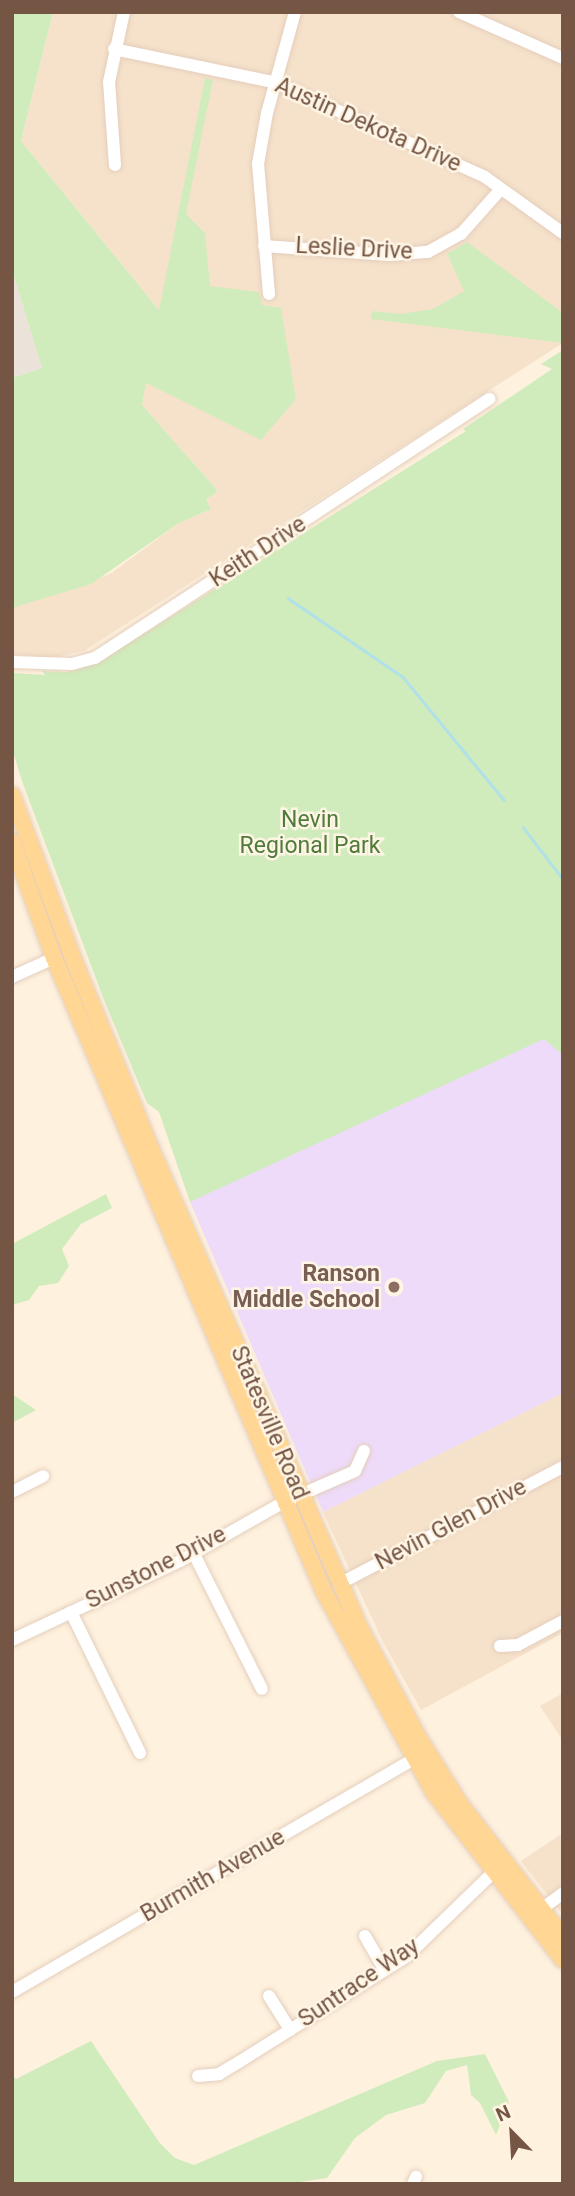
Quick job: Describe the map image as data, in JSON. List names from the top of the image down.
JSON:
{
  "streets": {
    "main road": ["Statesville Road"],
    "street": [
      "Austin Dekota Drive",
      "Leslie Drive",
      "Keith Drive",
      "Nevin Glen Drive",
      "Sunstone Drive",
      "Burmith Avenue",
      "Suntrace Way"
    ]
  },
  "crossings": [
    ["Austin Dekota Drive", "Leslie Drive"],
    ["Statesville Road", "Nevin Glen Drive"],
    ["Statesville Road", "Sunstone Drive"],
    ["Statesville Road", "Burmith Avenue"],
    ["Statesville Road", "Suntrace Way"]
  ],
  "parks": ["Nevin Regional Park"],
  "places": ["Ranson Middle School"],
  "north": "top left"
}
